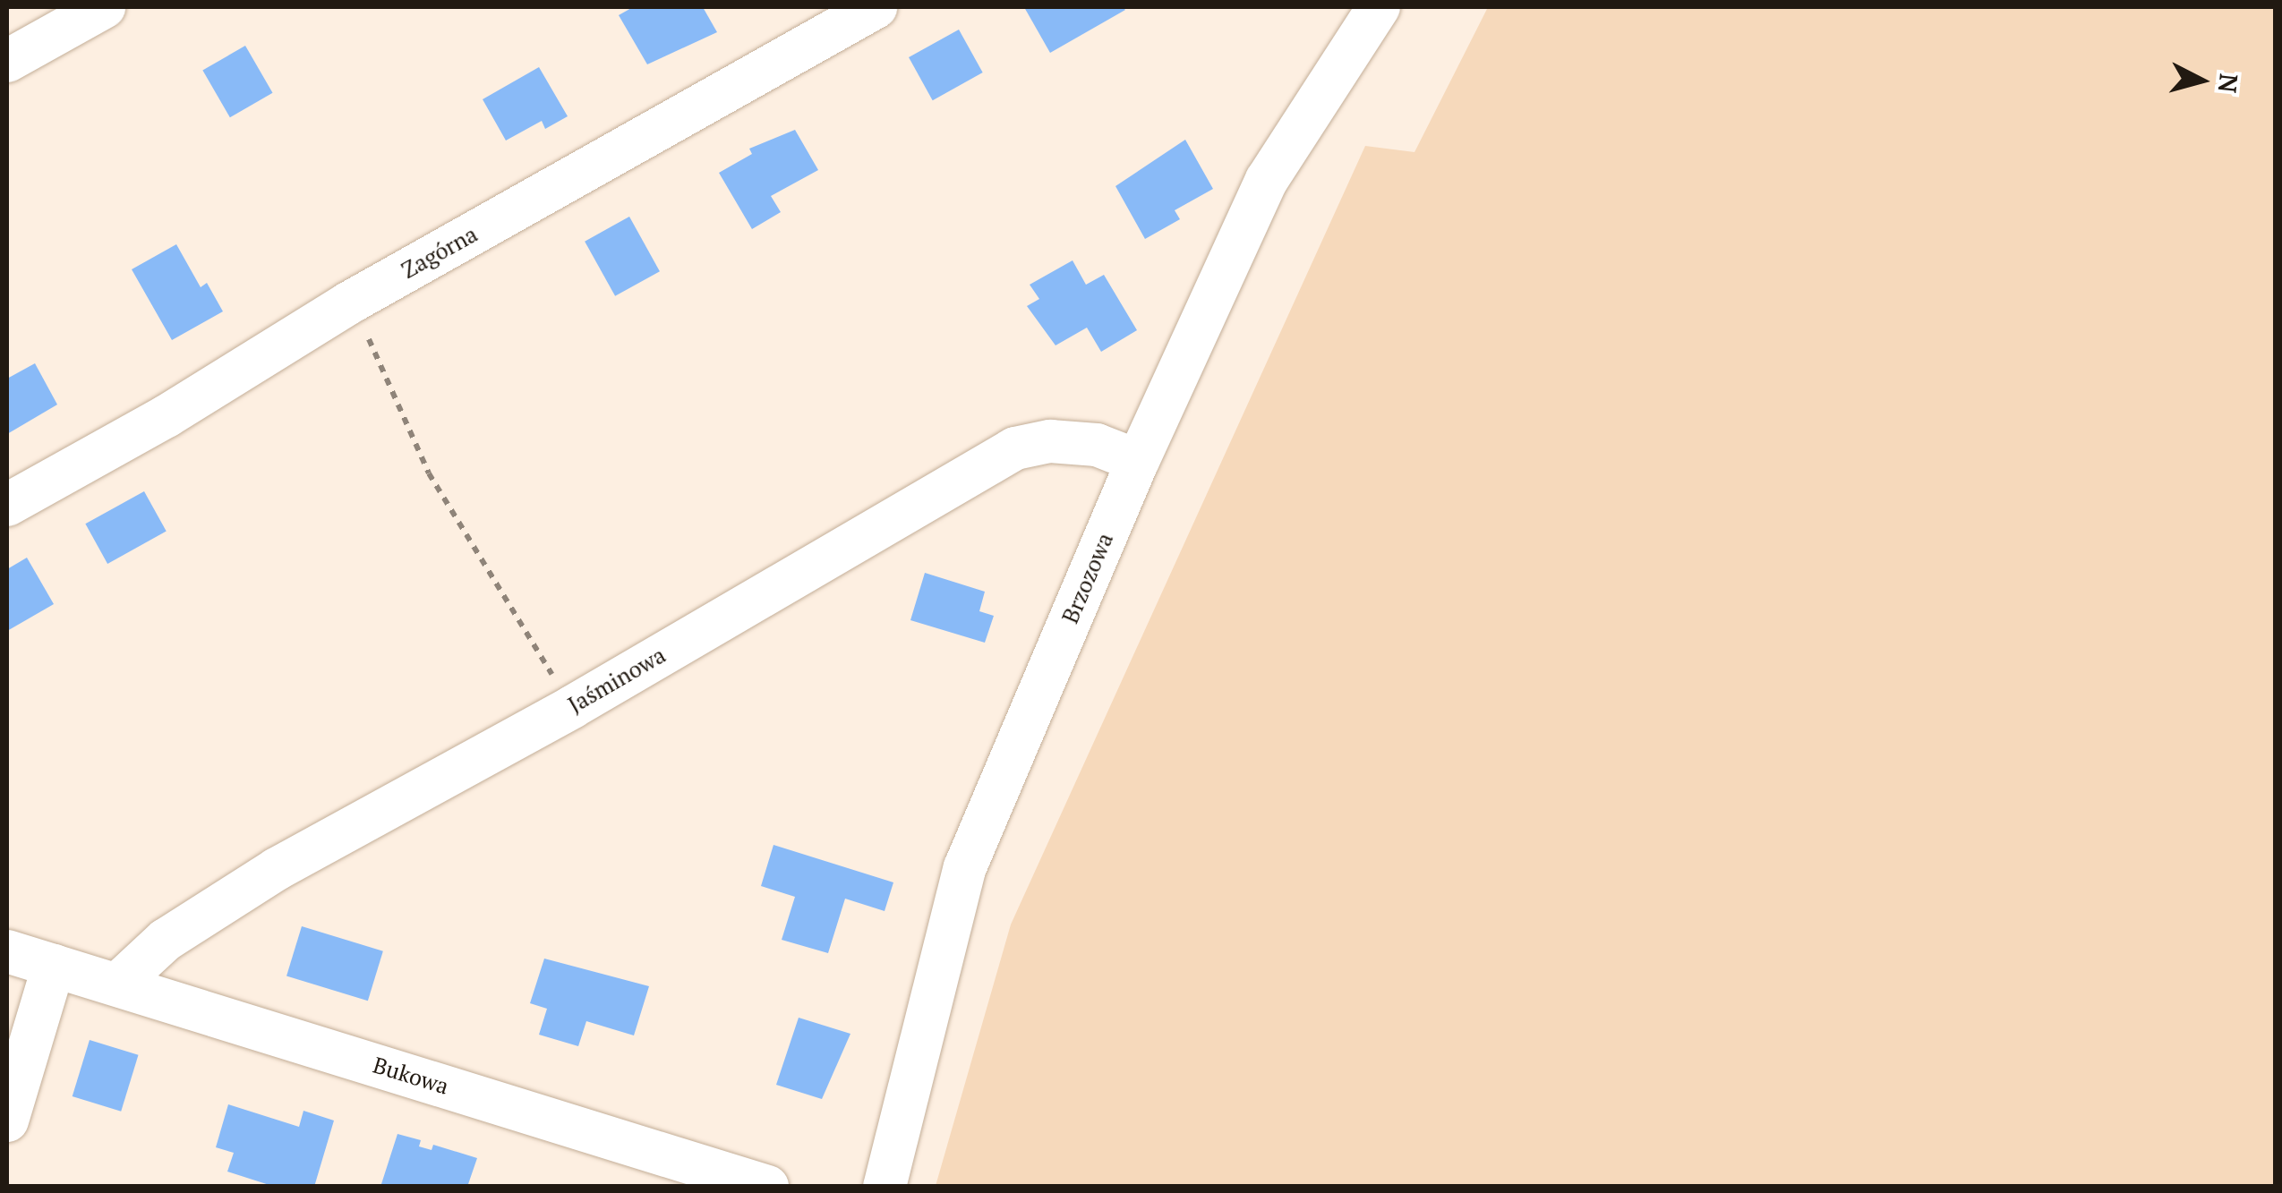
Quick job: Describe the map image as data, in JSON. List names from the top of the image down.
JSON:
{
  "streets": {
    "street": [
      "Zagórna",
      "Brzozowa",
      "Jaśminowa",
      "Bukowa"
    ]
  },
  "crossings": [
    ["Brzozowa", "Jaśminowa"],
    ["Jaśminowa", "Bukowa"]
  ],
  "north": "right"
}
